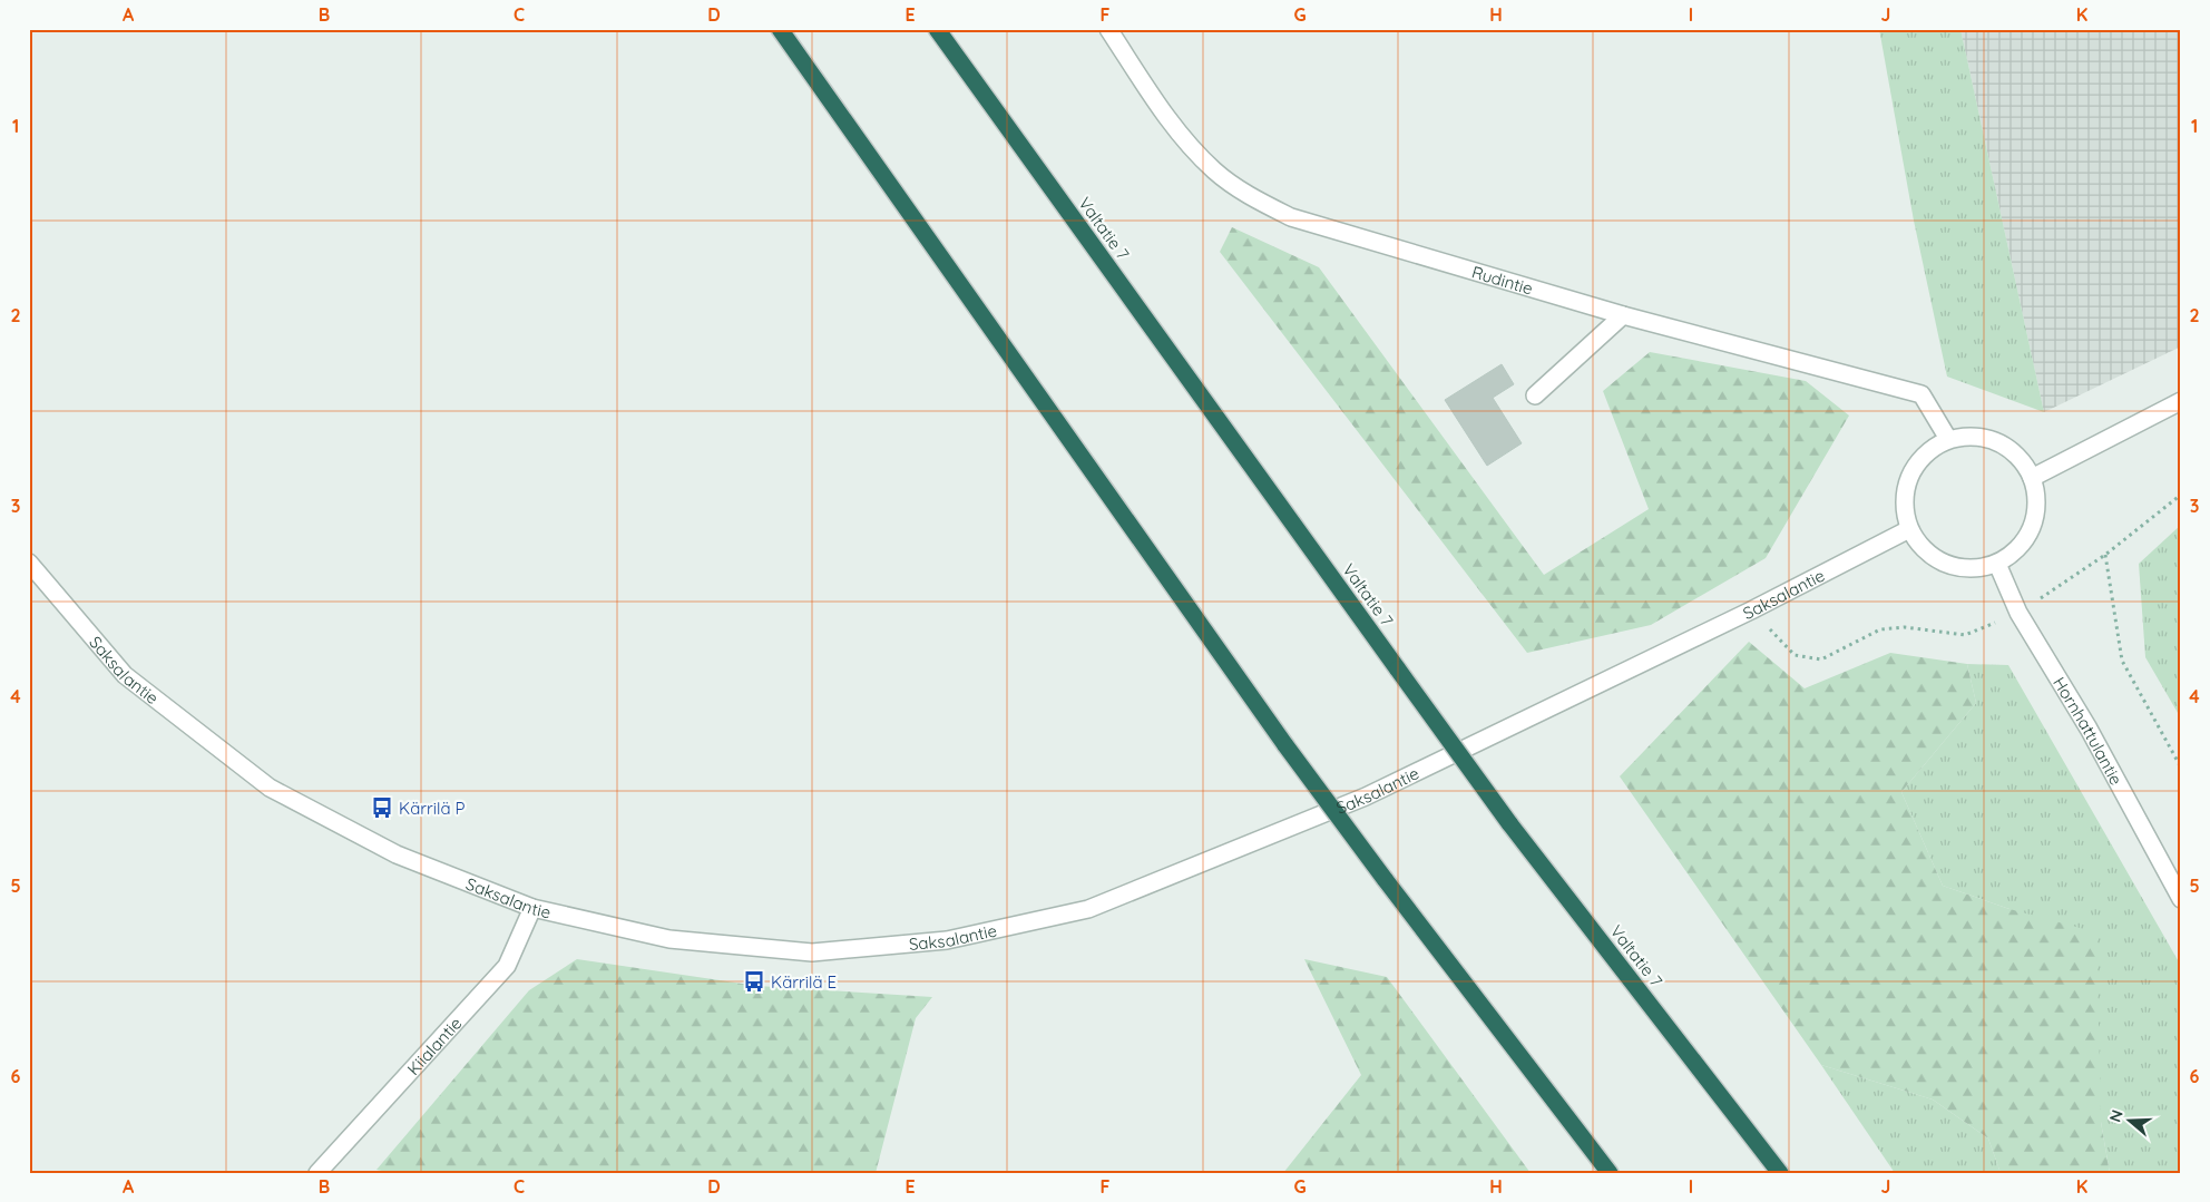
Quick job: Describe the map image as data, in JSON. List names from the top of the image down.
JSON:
{
  "streets": {
    "highway": ["Valtatie 7"],
    "street": [
      "Rudintie",
      "Saksalantie",
      "Hornhattulantie",
      "Kiialantie"
    ]
  },
  "crossings": [
    ["Rudintie", "Saksalantie"],
    ["Rudintie", "Hornhattulantie"],
    ["Saksalantie", "Hornhattulantie"],
    ["Saksalantie", "Kiialantie"]
  ],
  "places": {
    "bus stop": ["Kärrilä P", "Kärrilä E"]
  },
  "north": "left",
  "grid": {
    "columns": [
      "A",
      "B",
      "C",
      "D",
      "E",
      "F",
      "G",
      "H",
      "I",
      "J",
      "K"
    ],
    "rows": [
      "1",
      "2",
      "3",
      "4",
      "5",
      "6"
    ]
  }
}
